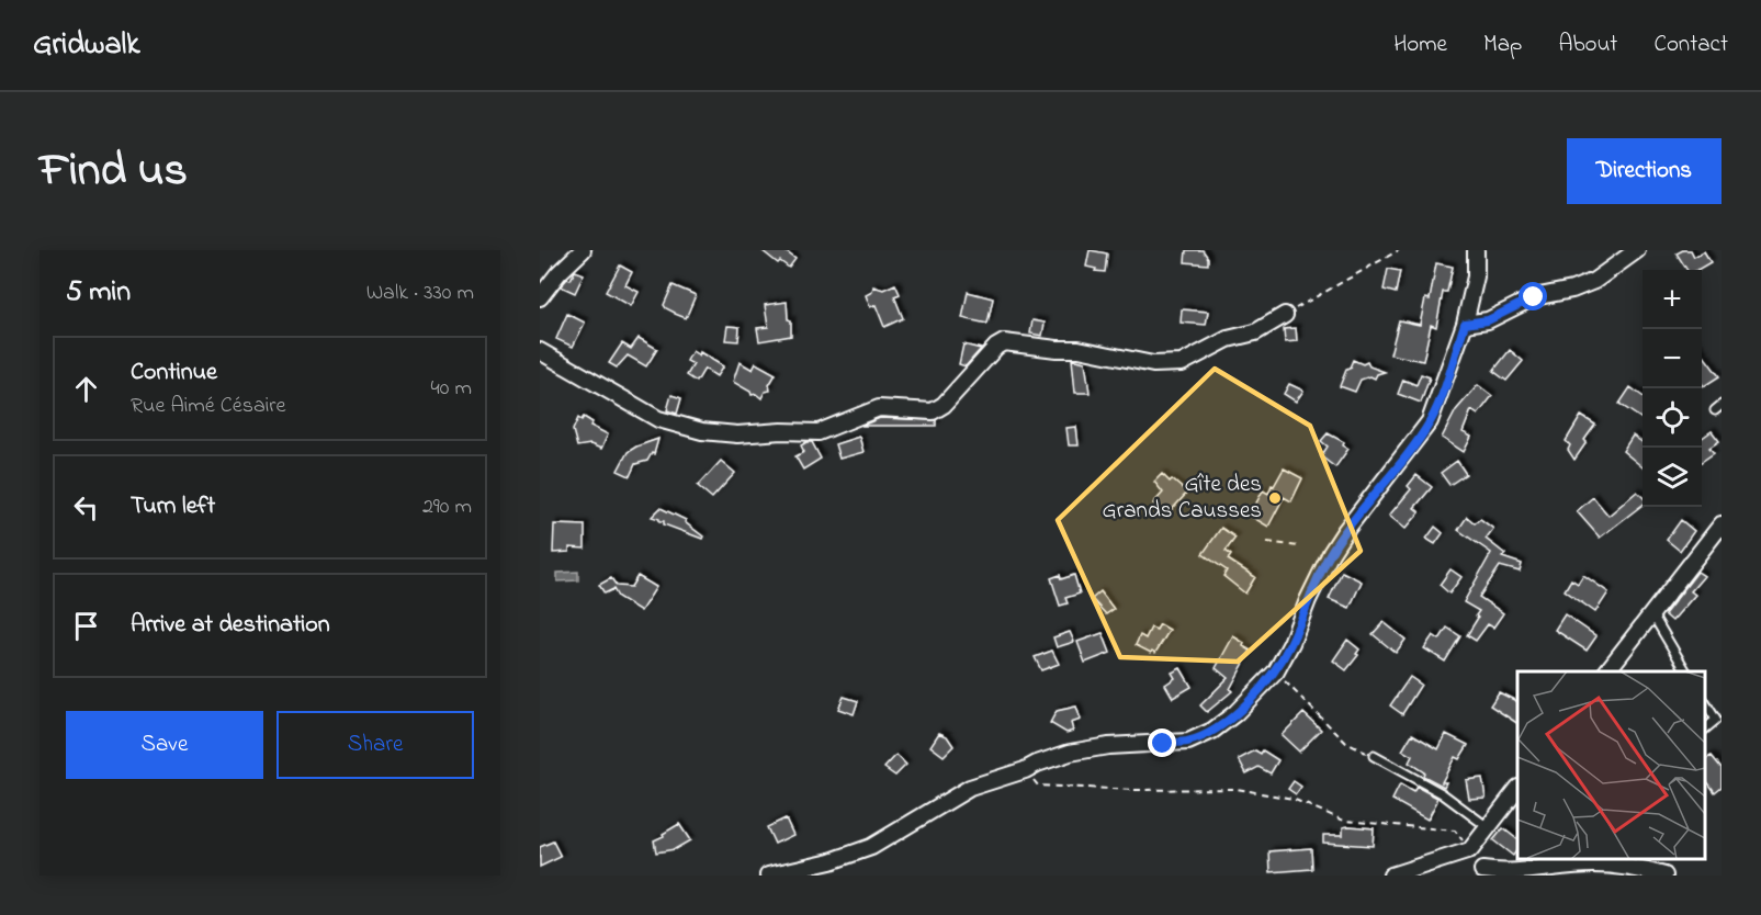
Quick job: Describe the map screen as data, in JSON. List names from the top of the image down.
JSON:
{
  "places": ["Gîte des Grands Causses"],
  "page": {
    "header": "Gridwalk",
    "nav": [
      "Home",
      "Map",
      "About",
      "Contact"
    ],
    "title": "Find us",
    "buttons": [
      "Directions",
      ["Save", "Share"]
    ],
    "heading": ["5 min", "Walk · 330 m"],
    "map_buttons": ["+", "−"],
    "list": [
      ["Continue", "Rue Aimé Césaire", "40 m"],
      ["Turn left", "290 m"],
      "Arrive at destination"
    ]
  }
}
